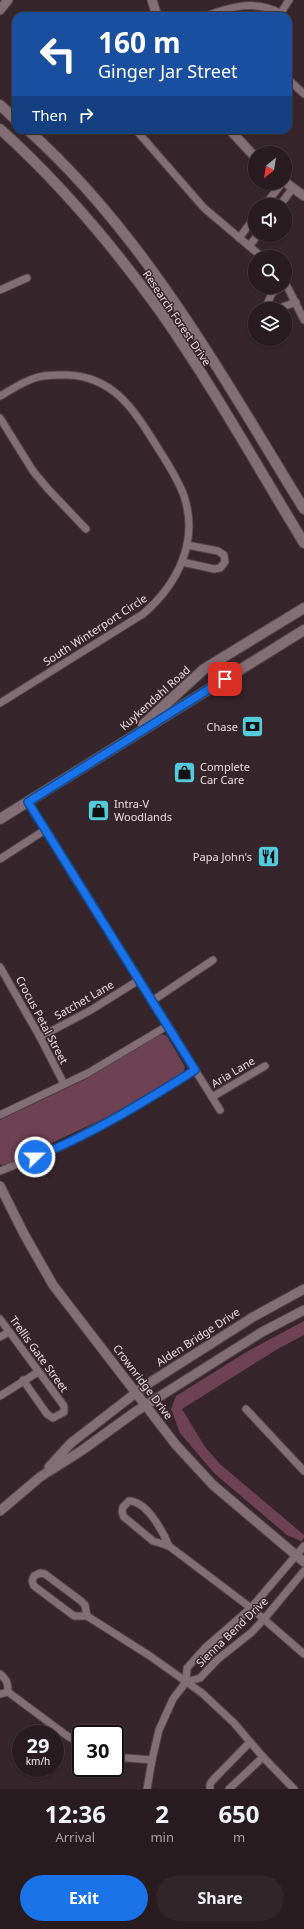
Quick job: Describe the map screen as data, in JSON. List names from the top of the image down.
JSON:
{
  "streets": {
    "main road": ["Research Forest Drive", "Kuykendahl Road"],
    "street": [
      "South Winterport Circle",
      "Satchet Lane",
      "Crocus Petal Street",
      "Aria Lane",
      "Alden Bridge Drive",
      "Trellis Gate Street",
      "Crownridge Drive",
      "Sienna Bend Drive"
    ]
  },
  "crossings": [
    ["Satchet Lane", "Crocus Petal Street"],
    ["Alden Bridge Drive", "Crownridge Drive"],
    ["Crownridge Drive", "Sienna Bend Drive"]
  ],
  "places": {
    "bank": ["Chase"],
    "shop": ["Complete Car Care", "Intra-V Woodlands"],
    "restaurant": ["Papa John's"]
  },
  "north": "bottom left",
  "page": {
    "turn": ["160 m", "Ginger Jar Street"],
    "then": "Then",
    "speed": "29 km/h",
    "limit": "30",
    "eta": [
      "12:36",
      "Arrival",
      "2",
      "min",
      "650",
      "m"
    ],
    "buttons": ["Exit", "Share"]
  }
}
